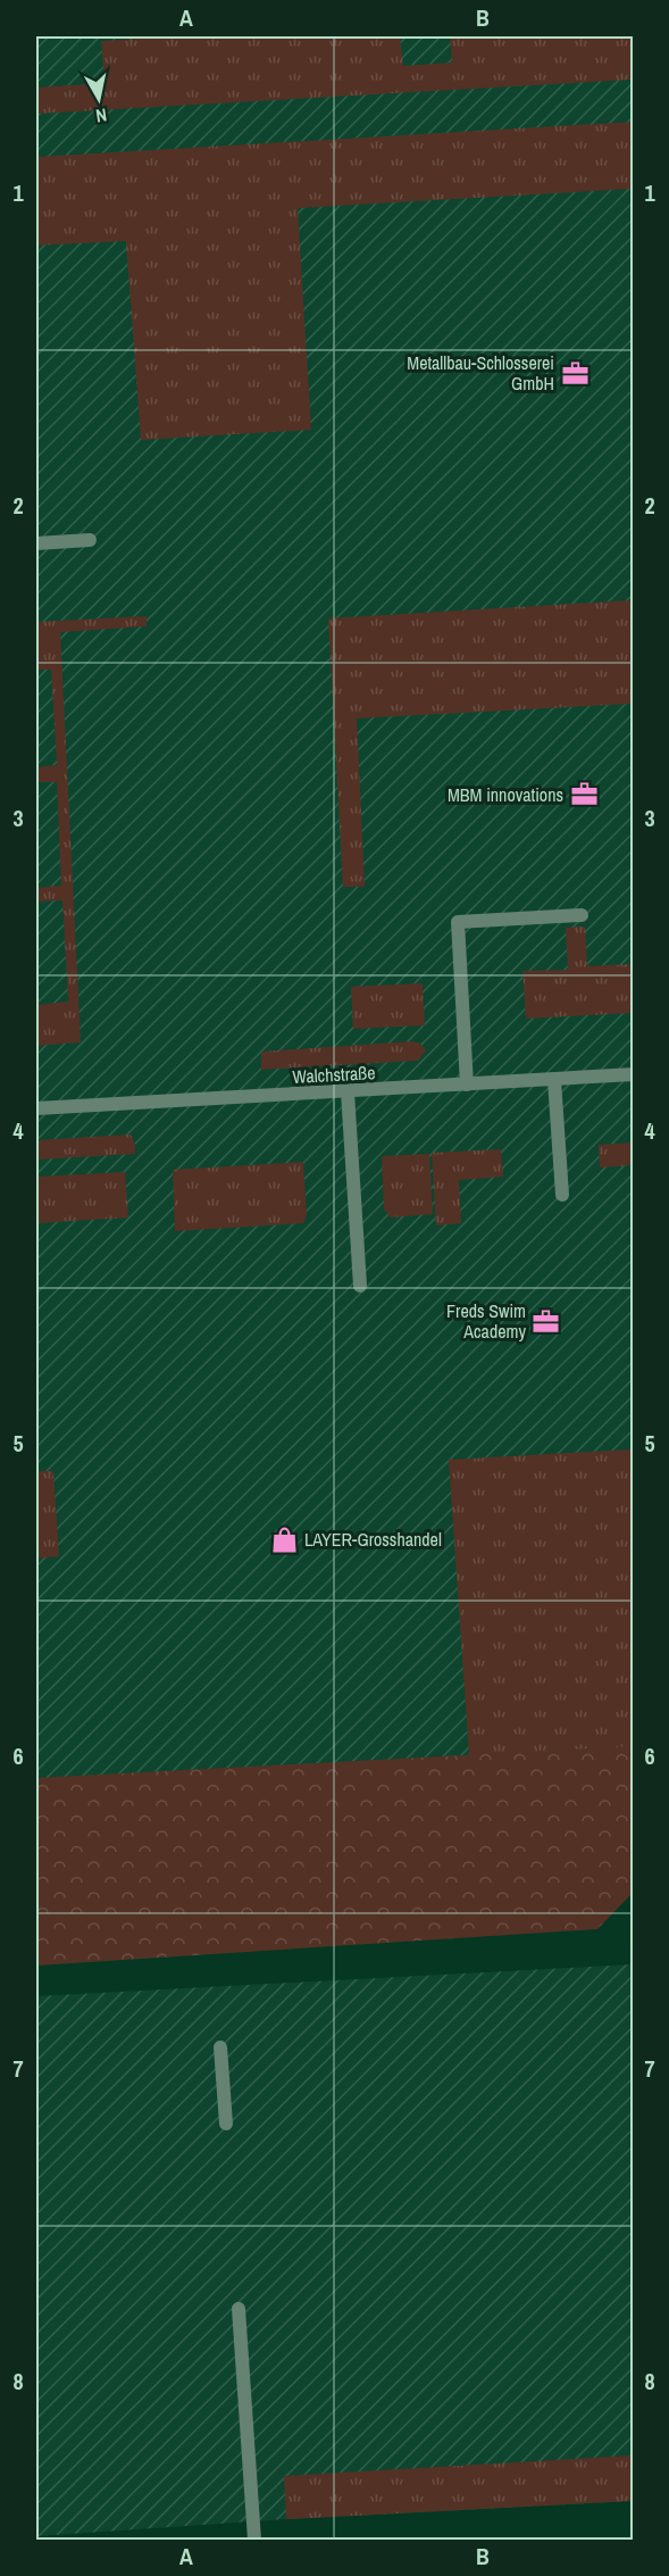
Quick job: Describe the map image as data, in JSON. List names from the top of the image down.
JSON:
{
  "streets": {
    "street": ["Walchstraße"]
  },
  "places": {
    "office": ["Metallbau-Schlosserei GmbH", "MBM innovations", "Freds Swim Academy"],
    "shop": ["LAYER-Grosshandel"]
  },
  "north": "bottom",
  "grid": {
    "columns": ["A", "B"],
    "rows": [
      "1",
      "2",
      "3",
      "4",
      "5",
      "6",
      "7",
      "8"
    ]
  }
}
